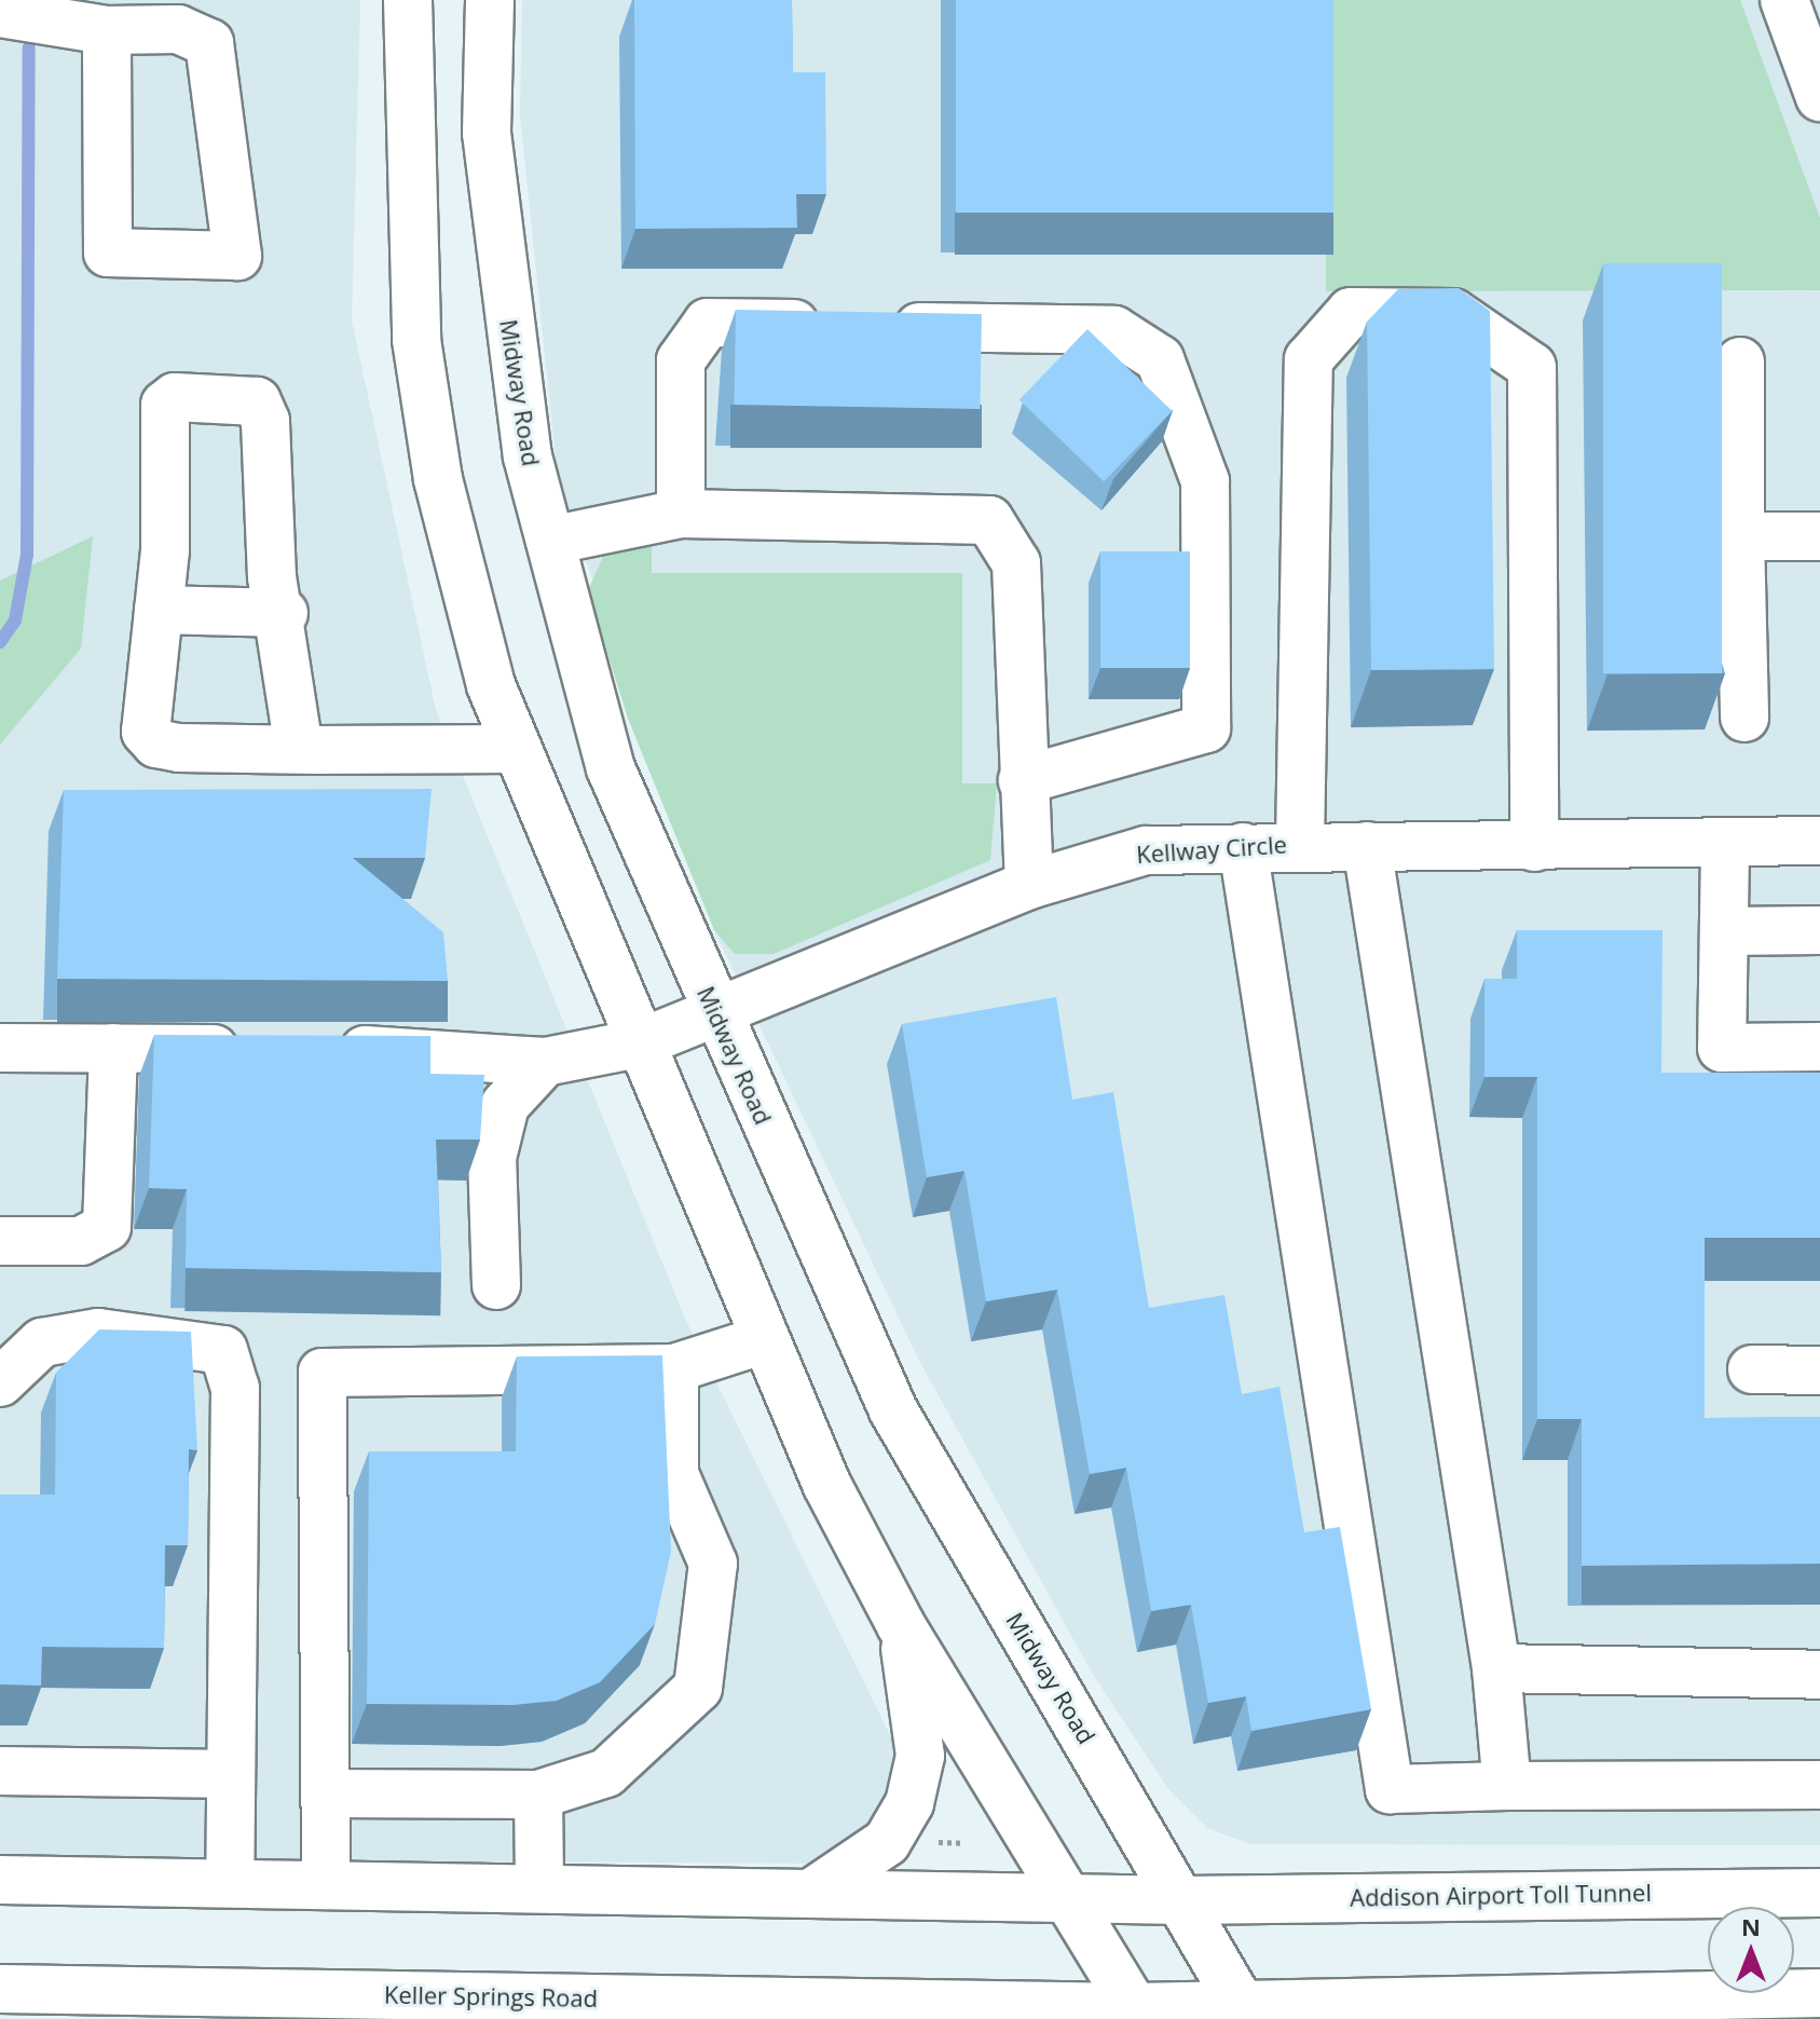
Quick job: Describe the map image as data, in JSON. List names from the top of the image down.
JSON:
{
  "streets": {
    "main road": [
      "Midway Road",
      "Kellway Circle",
      "Addison Airport Toll Tunnel",
      "Keller Springs Road"
    ]
  },
  "crossings": [
    ["Midway Road", "Kellway Circle"],
    ["Midway Road", "Addison Airport Toll Tunnel"],
    ["Midway Road", "Keller Springs Road"]
  ],
  "north": "top"
}
